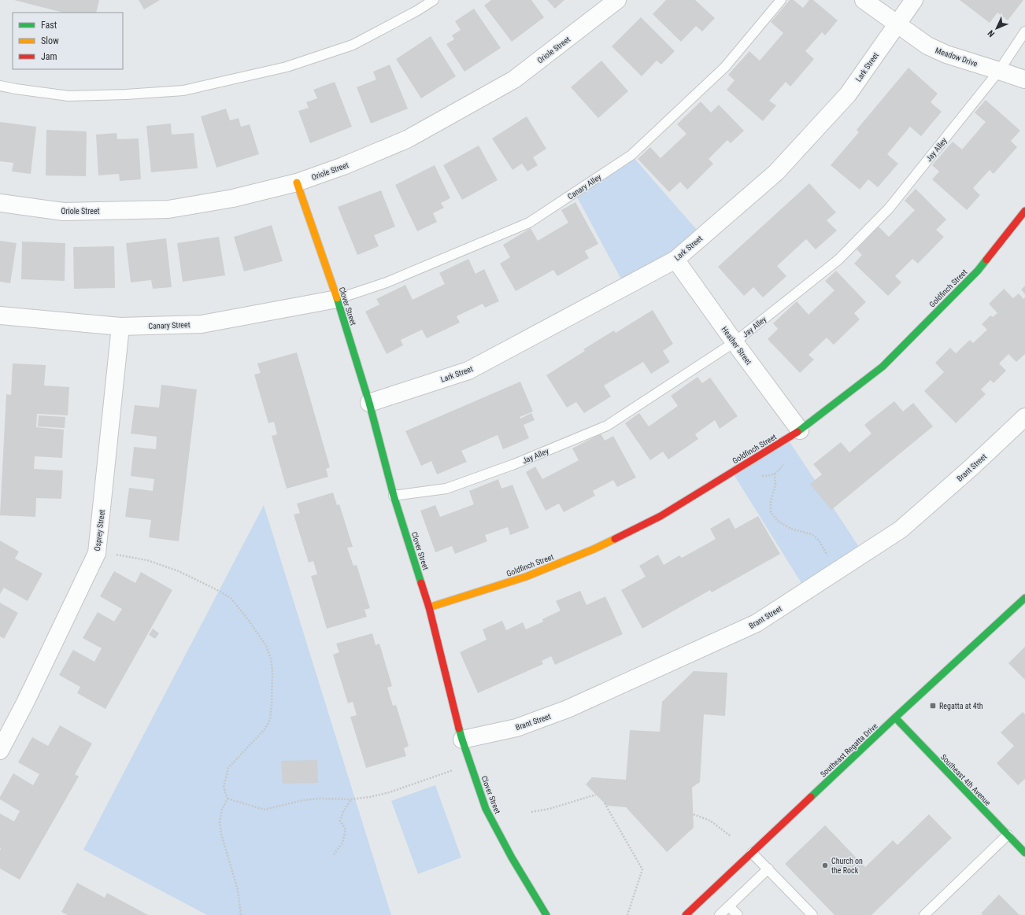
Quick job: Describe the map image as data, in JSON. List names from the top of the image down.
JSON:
{
  "streets": {
    "street": [
      "Oriole Street",
      "Meadow Drive",
      "Lark Street",
      "Goldfinch Street",
      "Clover Street",
      "Canary Street",
      "Heather Street",
      "Brant Street",
      "Osprey Street",
      "Southeast Regatta Drive",
      "Southeast 4th Avenue"
    ],
    "lane": ["Jay Alley", "Canary Alley"]
  },
  "crossings": [
    ["Oriole Street", "Clover Street"],
    ["Meadow Drive", "Lark Street"],
    ["Meadow Drive", "Jay Alley"],
    ["Lark Street", "Clover Street"],
    ["Lark Street", "Heather Street"],
    ["Jay Alley", "Clover Street"],
    ["Jay Alley", "Heather Street"],
    ["Canary Alley", "Clover Street"],
    ["Canary Alley", "Canary Street"],
    ["Goldfinch Street", "Clover Street"],
    ["Goldfinch Street", "Heather Street"],
    ["Clover Street", "Canary Street"],
    ["Clover Street", "Brant Street"],
    ["Canary Street", "Osprey Street"],
    ["Southeast Regatta Drive", "Southeast 4th Avenue"]
  ],
  "places": {
    "transit": ["Regatta at 4th"],
    "other": ["Church on the Rock"]
  },
  "legend": ["Fast", "Slow", "Jam"],
  "north": "bottom left"
}
